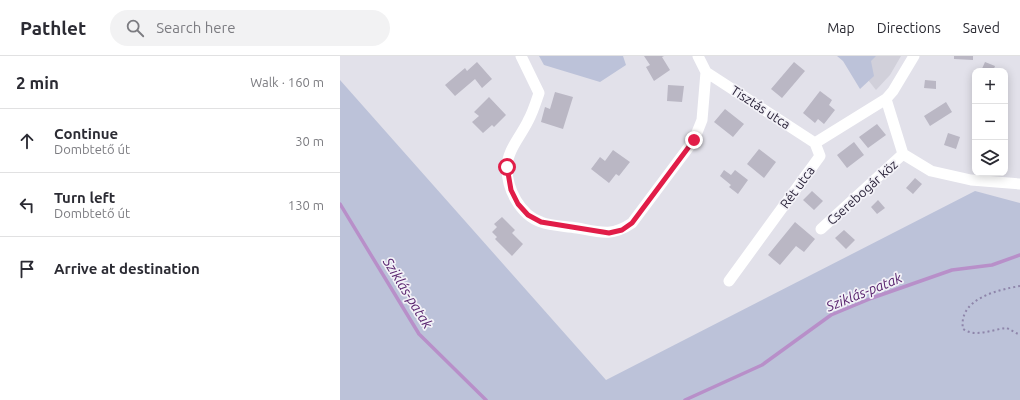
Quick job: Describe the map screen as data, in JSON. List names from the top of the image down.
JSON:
{
  "streets": {
    "street": ["Tisztás utca", "Rét utca", "Cserebogár köz"]
  },
  "crossings": [
    ["Tisztás utca", "Rét utca"]
  ],
  "water": ["Sziklás-patak"],
  "page": {
    "header": "Pathlet",
    "search": "Search here",
    "nav": ["Map", "Directions", "Saved"],
    "heading": ["2 min", "Walk · 160 m"],
    "map_buttons": ["+", "−"],
    "list": [
      ["Continue", "Dombtető út", "30 m"],
      ["Turn left", "Dombtető út", "130 m"],
      "Arrive at destination"
    ]
  }
}
